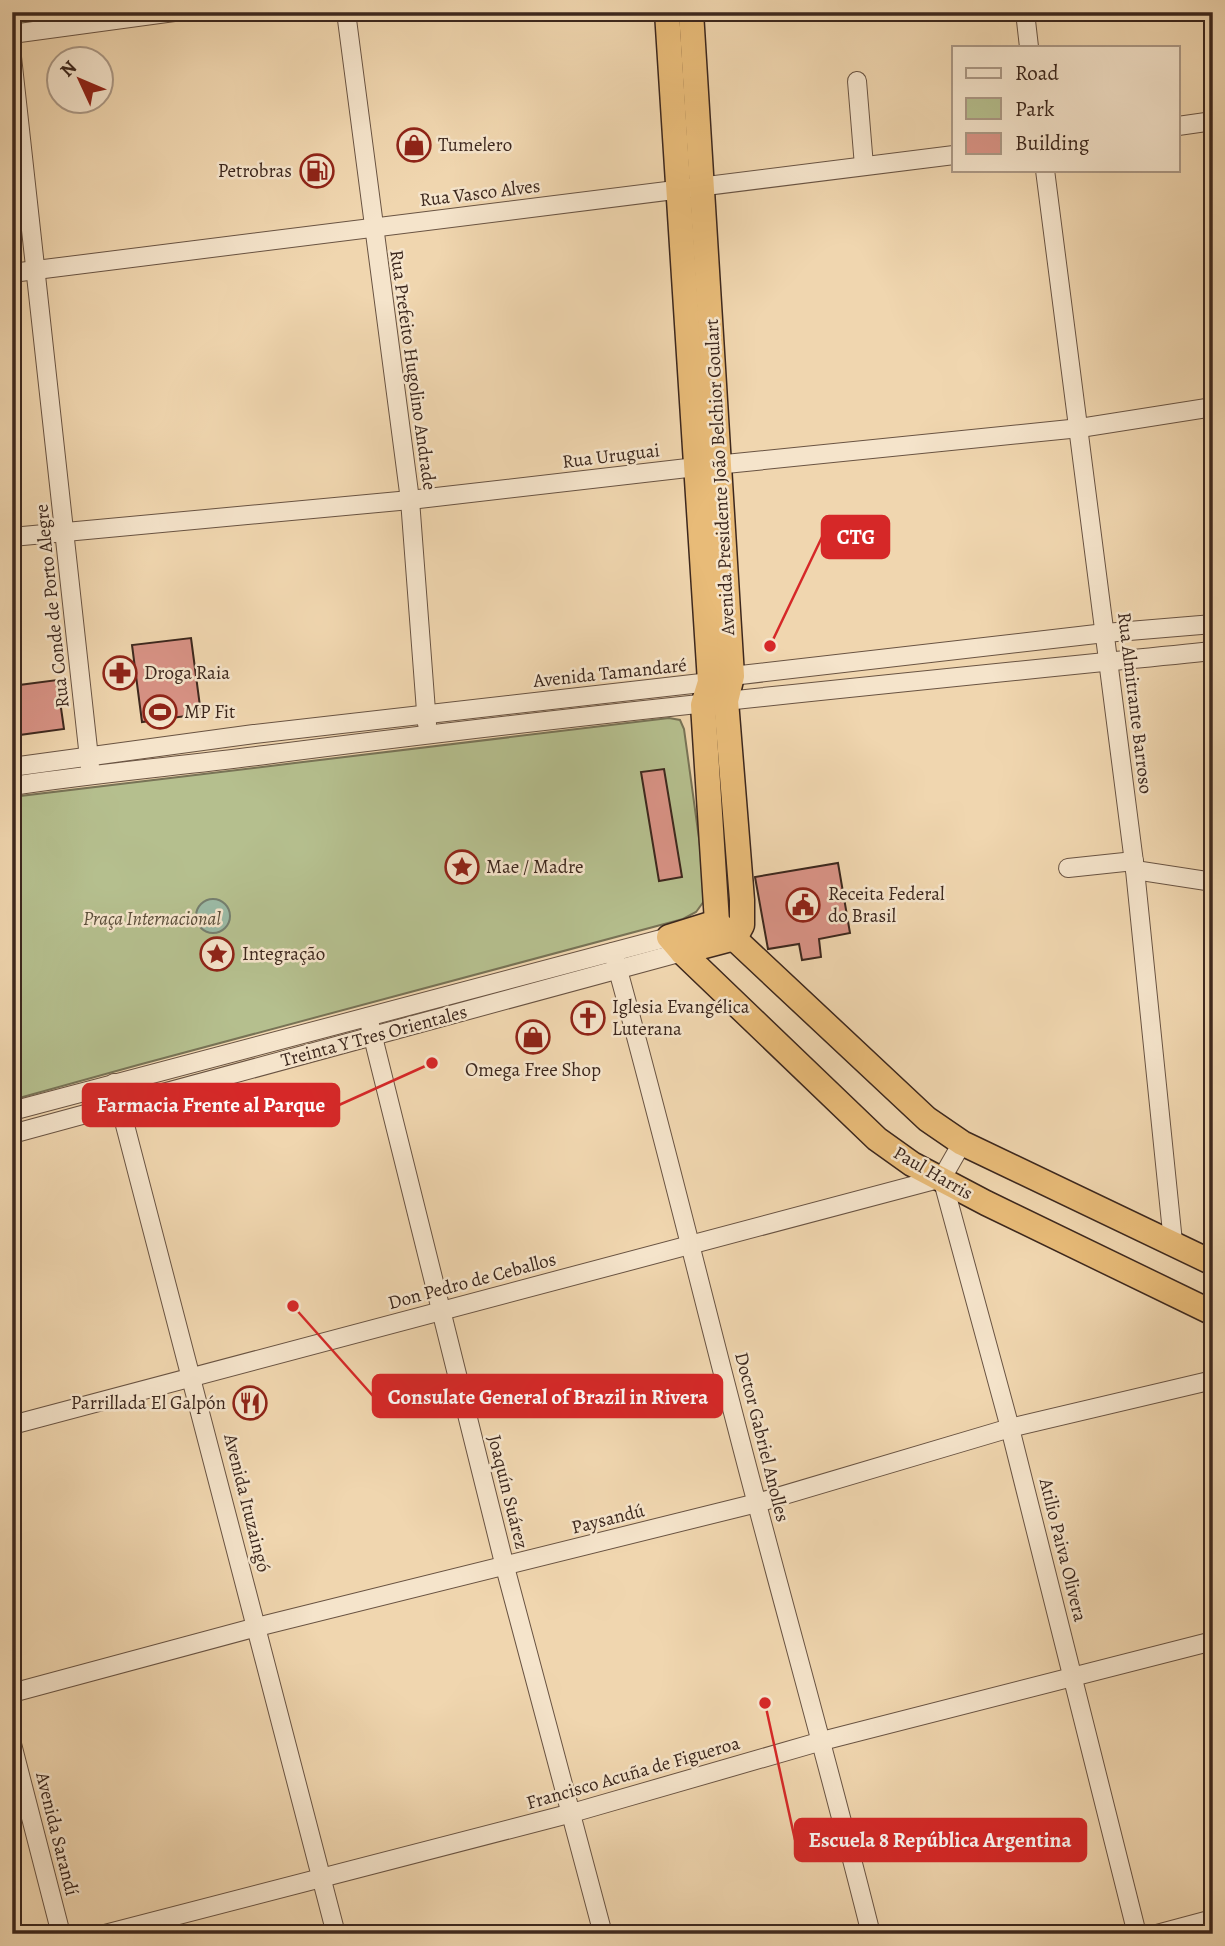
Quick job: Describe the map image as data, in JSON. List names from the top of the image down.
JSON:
{
  "streets": {
    "highway": ["Avenida Presidente João Belchior Goulart", "Treinta Y Tres Orientales", "Paul Harris"],
    "street": [
      "Rua Vasco Alves",
      "Rua Prefeito Hugolino Andrade",
      "Rua Uruguai",
      "Rua Conde de Porto Alegre",
      "Avenida Tamandaré",
      "Rua Almitrante Barroso",
      "Don Pedro de Ceballos",
      "Doctor Gabriel Anolles",
      "Joaquín Suárez",
      "Avenida Ituzaingó",
      "Paysandú",
      "Atilio Paiva Olivera",
      "Francisco Acuña de Figueroa",
      "Avenida Sarandí"
    ]
  },
  "crossings": [
    ["Rua Vasco Alves", "Rua Prefeito Hugolino Andrade"],
    ["Rua Vasco Alves", "Avenida Presidente João Belchior Goulart"],
    ["Rua Vasco Alves", "Rua Conde de Porto Alegre"],
    ["Rua Prefeito Hugolino Andrade", "Rua Uruguai"],
    ["Rua Prefeito Hugolino Andrade", "Avenida Tamandaré"],
    ["Rua Uruguai", "Avenida Presidente João Belchior Goulart"],
    ["Rua Uruguai", "Rua Conde de Porto Alegre"],
    ["Rua Uruguai", "Rua Almitrante Barroso"],
    ["Avenida Presidente João Belchior Goulart", "Avenida Tamandaré"],
    ["Avenida Presidente João Belchior Goulart", "Treinta Y Tres Orientales"],
    ["Rua Conde de Porto Alegre", "Avenida Tamandaré"],
    ["Avenida Tamandaré", "Rua Almitrante Barroso"],
    ["Treinta Y Tres Orientales", "Paul Harris"],
    ["Treinta Y Tres Orientales", "Doctor Gabriel Anolles"],
    ["Treinta Y Tres Orientales", "Joaquín Suárez"],
    ["Treinta Y Tres Orientales", "Avenida Ituzaingó"],
    ["Paul Harris", "Don Pedro de Ceballos"],
    ["Paul Harris", "Atilio Paiva Olivera"],
    ["Don Pedro de Ceballos", "Doctor Gabriel Anolles"],
    ["Don Pedro de Ceballos", "Joaquín Suárez"],
    ["Don Pedro de Ceballos", "Avenida Ituzaingó"],
    ["Don Pedro de Ceballos", "Atilio Paiva Olivera"],
    ["Doctor Gabriel Anolles", "Paysandú"],
    ["Doctor Gabriel Anolles", "Francisco Acuña de Figueroa"],
    ["Joaquín Suárez", "Paysandú"],
    ["Joaquín Suárez", "Francisco Acuña de Figueroa"],
    ["Avenida Ituzaingó", "Paysandú"],
    ["Avenida Ituzaingó", "Francisco Acuña de Figueroa"],
    ["Paysandú", "Atilio Paiva Olivera"],
    ["Atilio Paiva Olivera", "Francisco Acuña de Figueroa"]
  ],
  "parks": ["Praça Internacional"],
  "places": {
    "shop": ["Tumelero", "Omega Free Shop"],
    "fuel station": ["Petrobras"],
    "other": [
      "CTG",
      "Farmacia Frente al Parque",
      "Consulate General of Brazil in Rivera",
      "Escuela 8 República Argentina"
    ],
    "pharmacy": ["Droga Raia"],
    "sports": ["MP Fit"],
    "place": ["Mae / Madre", "Integração"],
    "public building": ["Receita Federal do Brasil"],
    "church": ["Iglesia Evangélica Luterana"],
    "restaurant": ["Parrillada El Galpón"]
  },
  "legend": ["Road", "Park", "Building"],
  "north": "top left"
}
